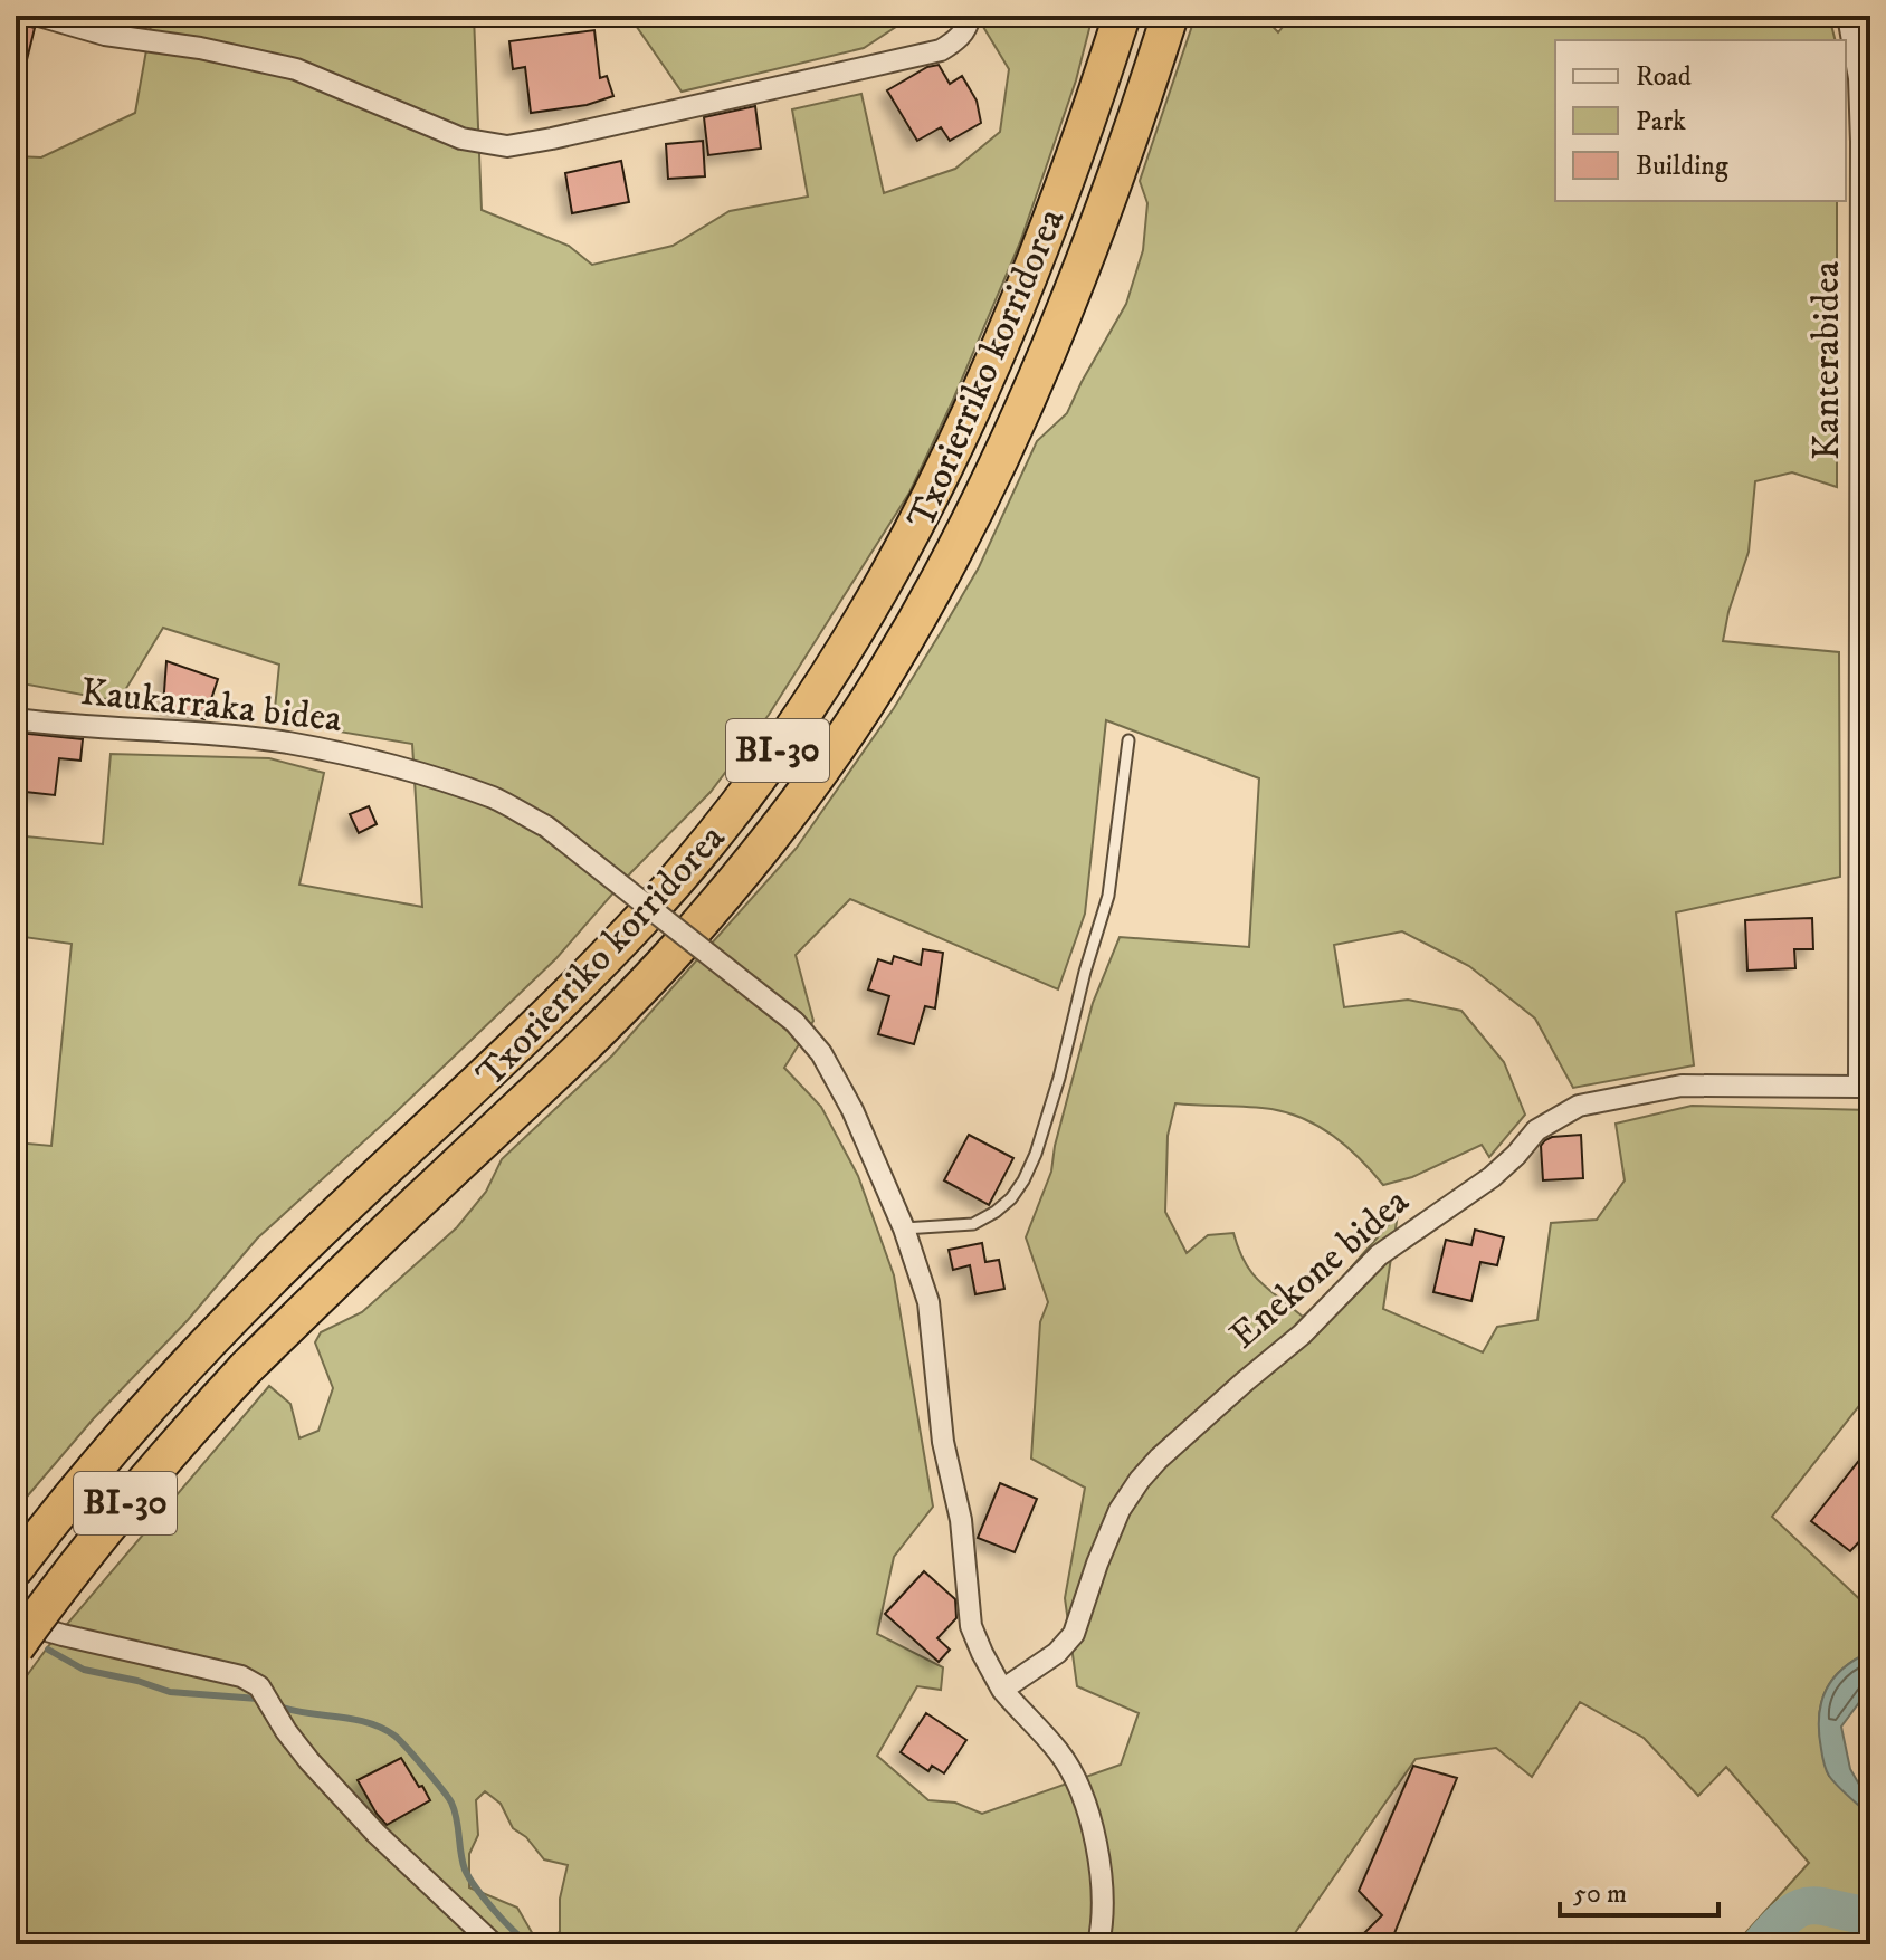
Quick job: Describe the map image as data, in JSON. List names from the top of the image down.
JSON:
{
  "streets": {
    "highway": ["Txorierriko korridorea", "BI-30"],
    "street": ["Kanterabidea", "Kaukarraka bidea", "Enekone bidea"]
  },
  "crossings": [
    ["Kanterabidea", "Enekone bidea"]
  ],
  "legend": ["Road", "Park", "Building"],
  "scale_bar": "50 m"
}
